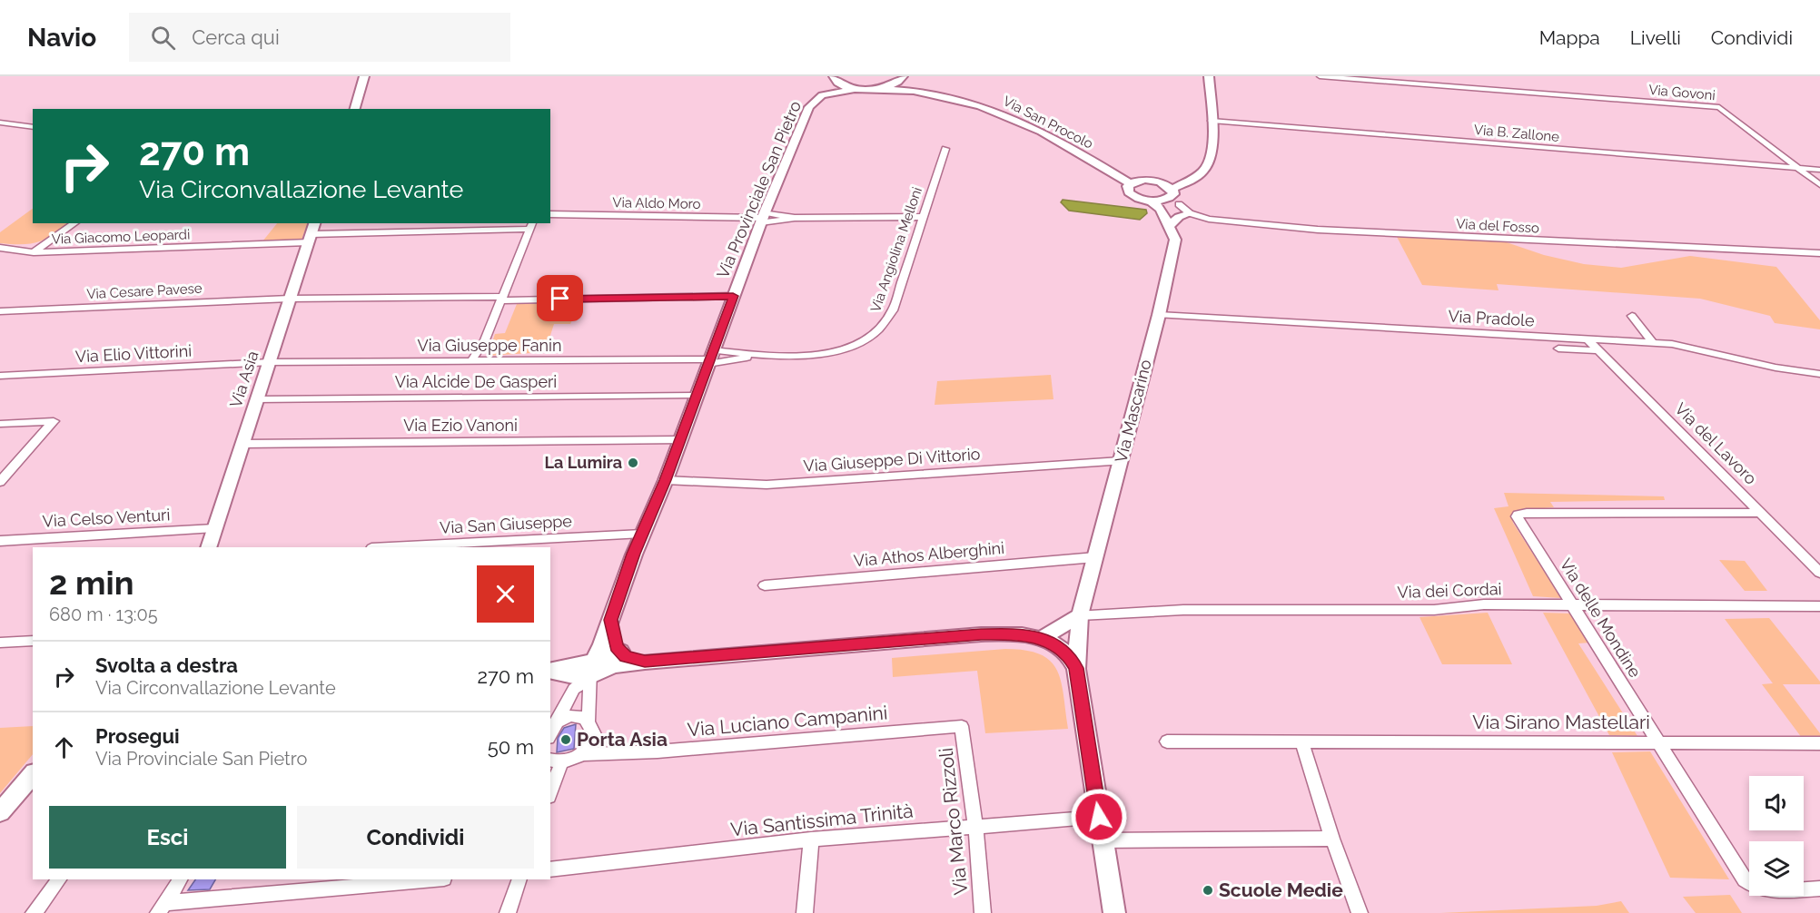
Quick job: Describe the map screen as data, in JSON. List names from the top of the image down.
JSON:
{
  "streets": {
    "street": [
      "Via Govoni",
      "Via San Procolo",
      "Via B. Zallone",
      "Via Provinciale San Pietro",
      "Via Aldo Moro",
      "Via del Fosso",
      "Via Giacomo Leopardi",
      "Via Angiolina Melloni",
      "Via Cesare Pavese",
      "Via Pradole",
      "Via Giuseppe Fanin",
      "Via Elio Vittorini",
      "Via Asia",
      "Via Alcide De Gasperi",
      "Via Mascarino",
      "Via Ezio Vanoni",
      "Via del Lavoro",
      "Via Giuseppe Di Vittorio",
      "Via Celso Venturi",
      "Via San Giuseppe",
      "Via Athos Alberghini",
      "Via dei Cordai",
      "Via delle Mondine",
      "Via Luciano Campanini",
      "Via Sirano Mastellari",
      "Via Santissima Trinità",
      "Via Marco Rizzoli"
    ]
  },
  "crossings": [
    ["Via Govoni", "Via B. Zallone"],
    ["Via Provinciale San Pietro", "Via Aldo Moro"],
    ["Via Provinciale San Pietro", "Via Angiolina Melloni"],
    ["Via Provinciale San Pietro", "Via Cesare Pavese"],
    ["Via Provinciale San Pietro", "Via Giuseppe Fanin"],
    ["Via Provinciale San Pietro", "Via Alcide De Gasperi"],
    ["Via Provinciale San Pietro", "Via Ezio Vanoni"],
    ["Via Provinciale San Pietro", "Via Giuseppe Di Vittorio"],
    ["Via Provinciale San Pietro", "Via San Giuseppe"],
    ["Via Aldo Moro", "Via Angiolina Melloni"],
    ["Via del Fosso", "Via Mascarino"],
    ["Via Giacomo Leopardi", "Via Asia"],
    ["Via Angiolina Melloni", "Via Giuseppe Fanin"],
    ["Via Cesare Pavese", "Via Asia"],
    ["Via Pradole", "Via Mascarino"],
    ["Via Pradole", "Via del Lavoro"],
    ["Via Giuseppe Fanin", "Via Elio Vittorini"],
    ["Via Giuseppe Fanin", "Via Asia"],
    ["Via Elio Vittorini", "Via Asia"],
    ["Via Asia", "Via Alcide De Gasperi"],
    ["Via Asia", "Via Ezio Vanoni"],
    ["Via Asia", "Via Celso Venturi"],
    ["Via Mascarino", "Via Giuseppe Di Vittorio"],
    ["Via Mascarino", "Via Athos Alberghini"],
    ["Via Mascarino", "Via dei Cordai"],
    ["Via Mascarino", "Via Santissima Trinità"],
    ["Via del Lavoro", "Via delle Mondine"],
    ["Via dei Cordai", "Via delle Mondine"],
    ["Via delle Mondine", "Via Sirano Mastellari"],
    ["Via Luciano Campanini", "Via Marco Rizzoli"],
    ["Via Santissima Trinità", "Via Marco Rizzoli"]
  ],
  "places": ["La Lumira", "Porta Asia", "Scuole Medie"],
  "page": {
    "header": "Navio",
    "search": "Cerca qui",
    "nav": ["Mappa", "Livelli", "Condividi"],
    "turn": ["270 m", "Via Circonvallazione Levante"],
    "heading": ["2 min", "680 m · 13:05"],
    "list": [
      {
        "name": "Svolta a destra",
        "note": "Via Circonvallazione Levante",
        "value": "270 m"
      },
      {
        "name": "Prosegui",
        "note": "Via Provinciale San Pietro",
        "value": "50 m"
      }
    ],
    "buttons": ["Esci", "Condividi"]
  }
}
